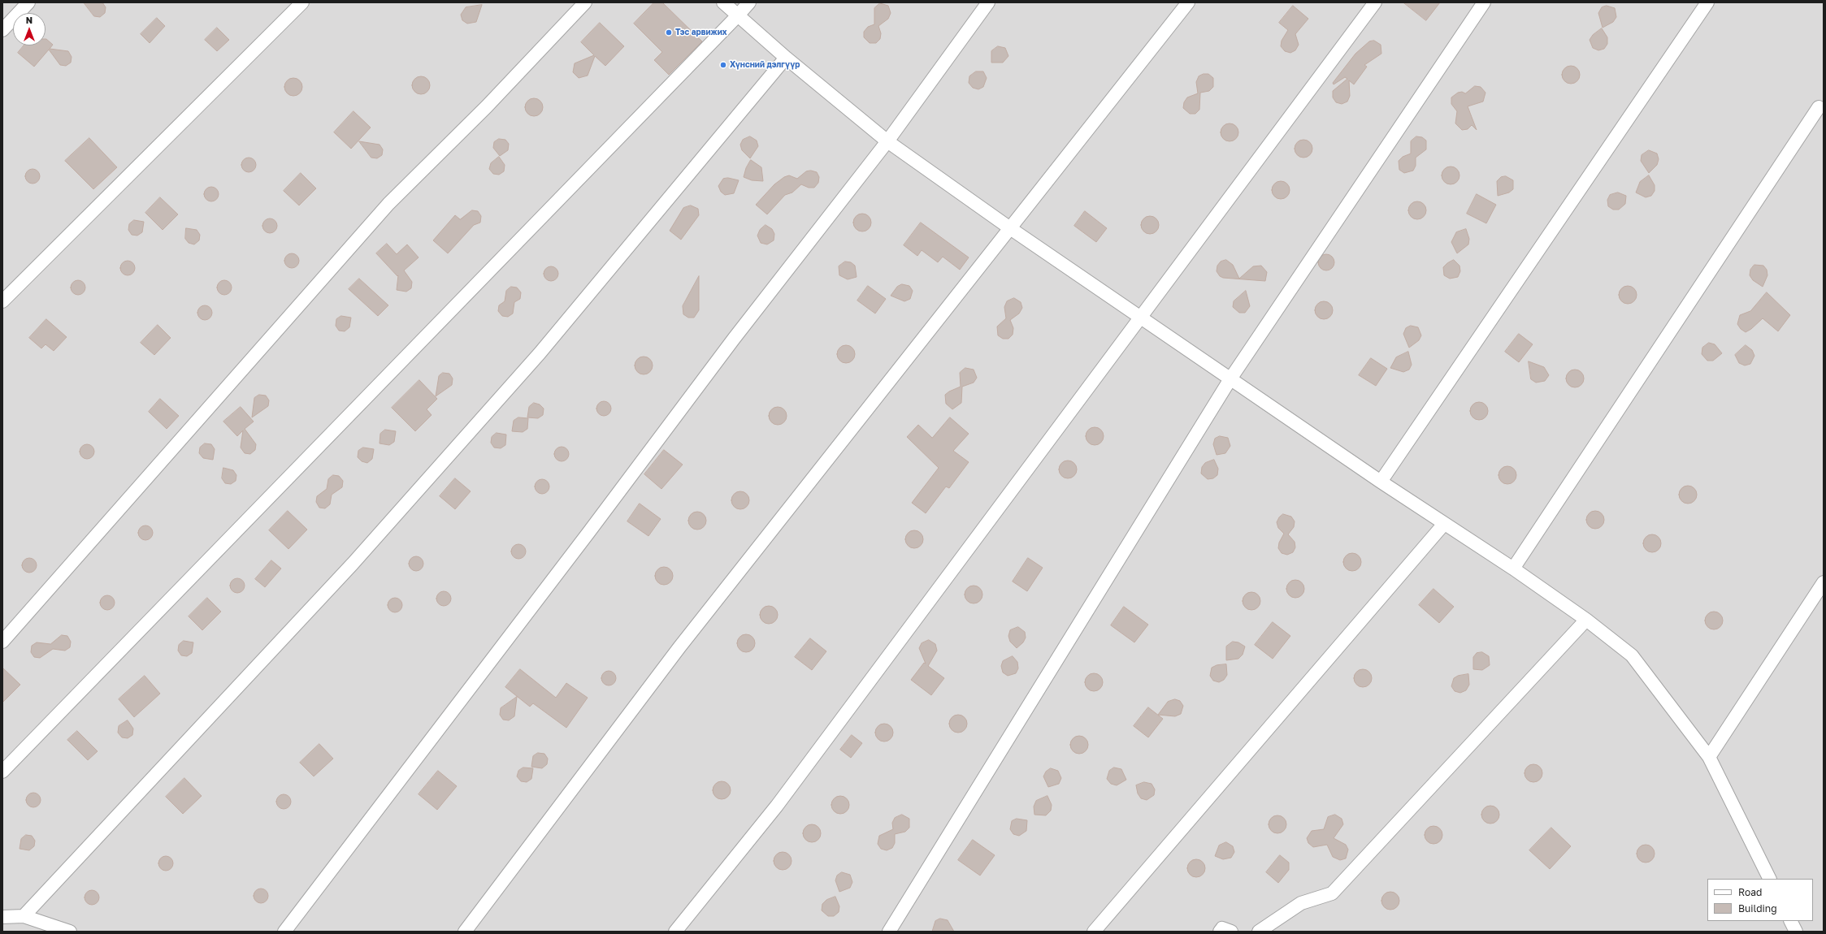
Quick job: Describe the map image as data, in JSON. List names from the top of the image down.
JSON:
{
  "places": ["Тэс арвижих", "Хүнсний дэлгүүр"],
  "legend": ["Road", "Building"],
  "north": "top"
}
